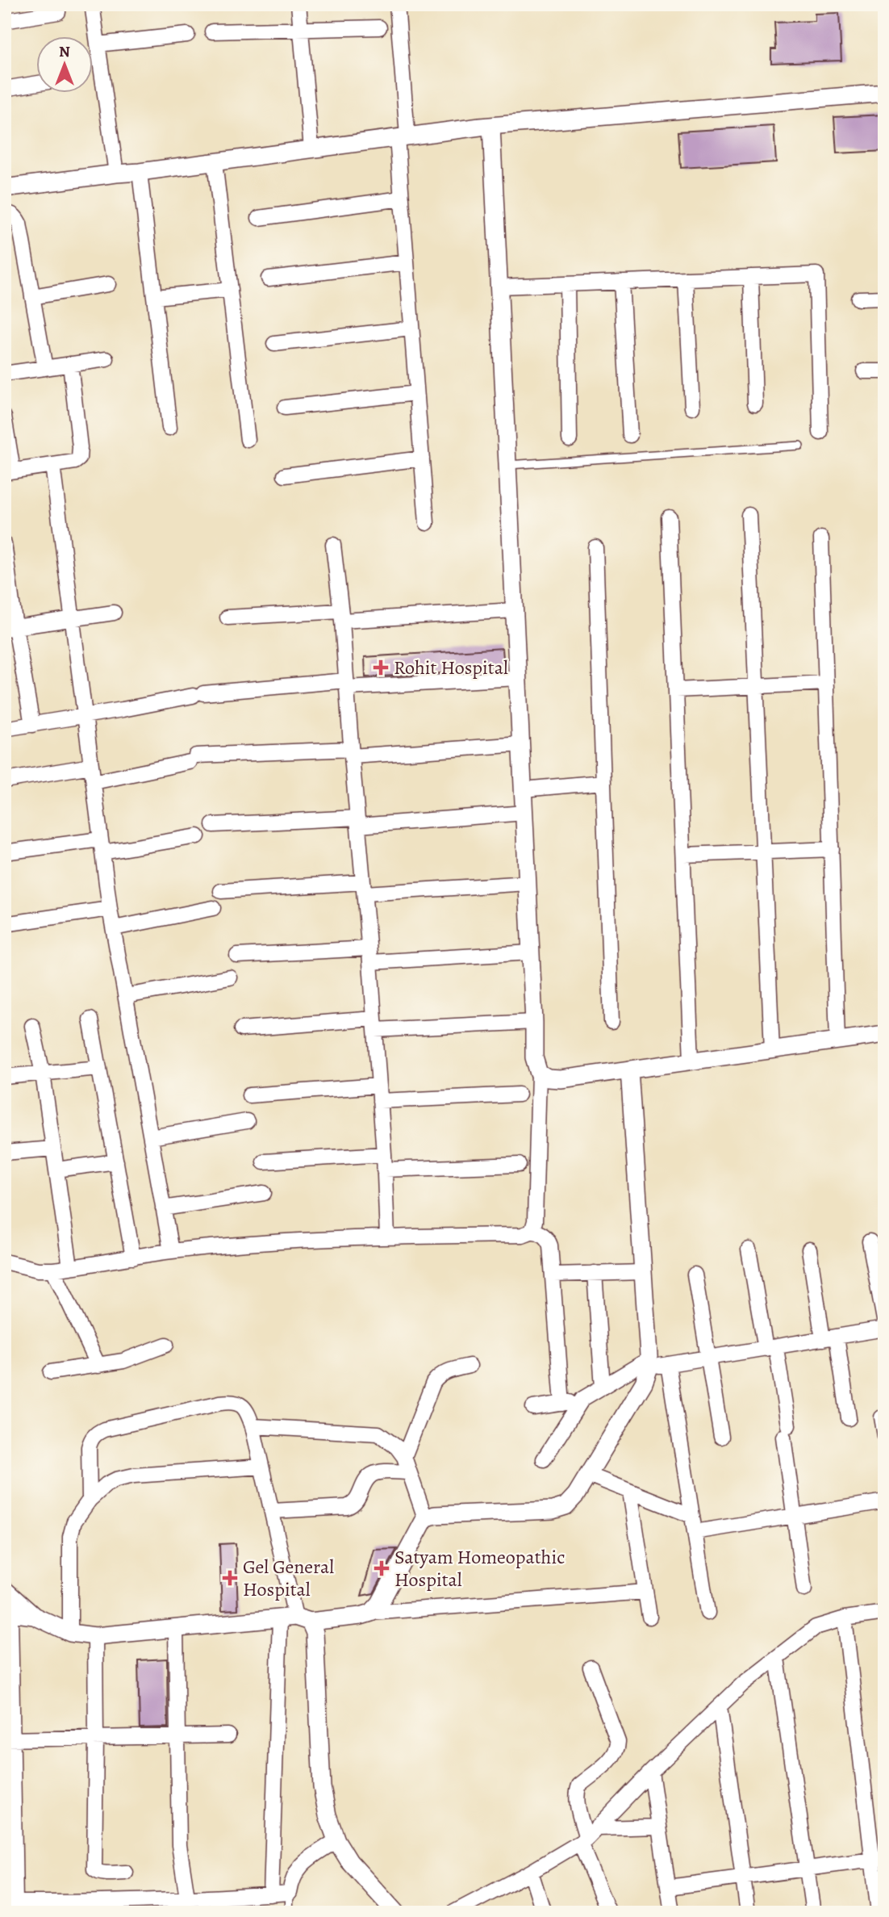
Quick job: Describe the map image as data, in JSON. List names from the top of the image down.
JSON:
{
  "places": {
    "health": ["Rohit Hospital", "Satyam Homeopathic Hospital", "Gel General Hospital"]
  },
  "north": "top"
}
